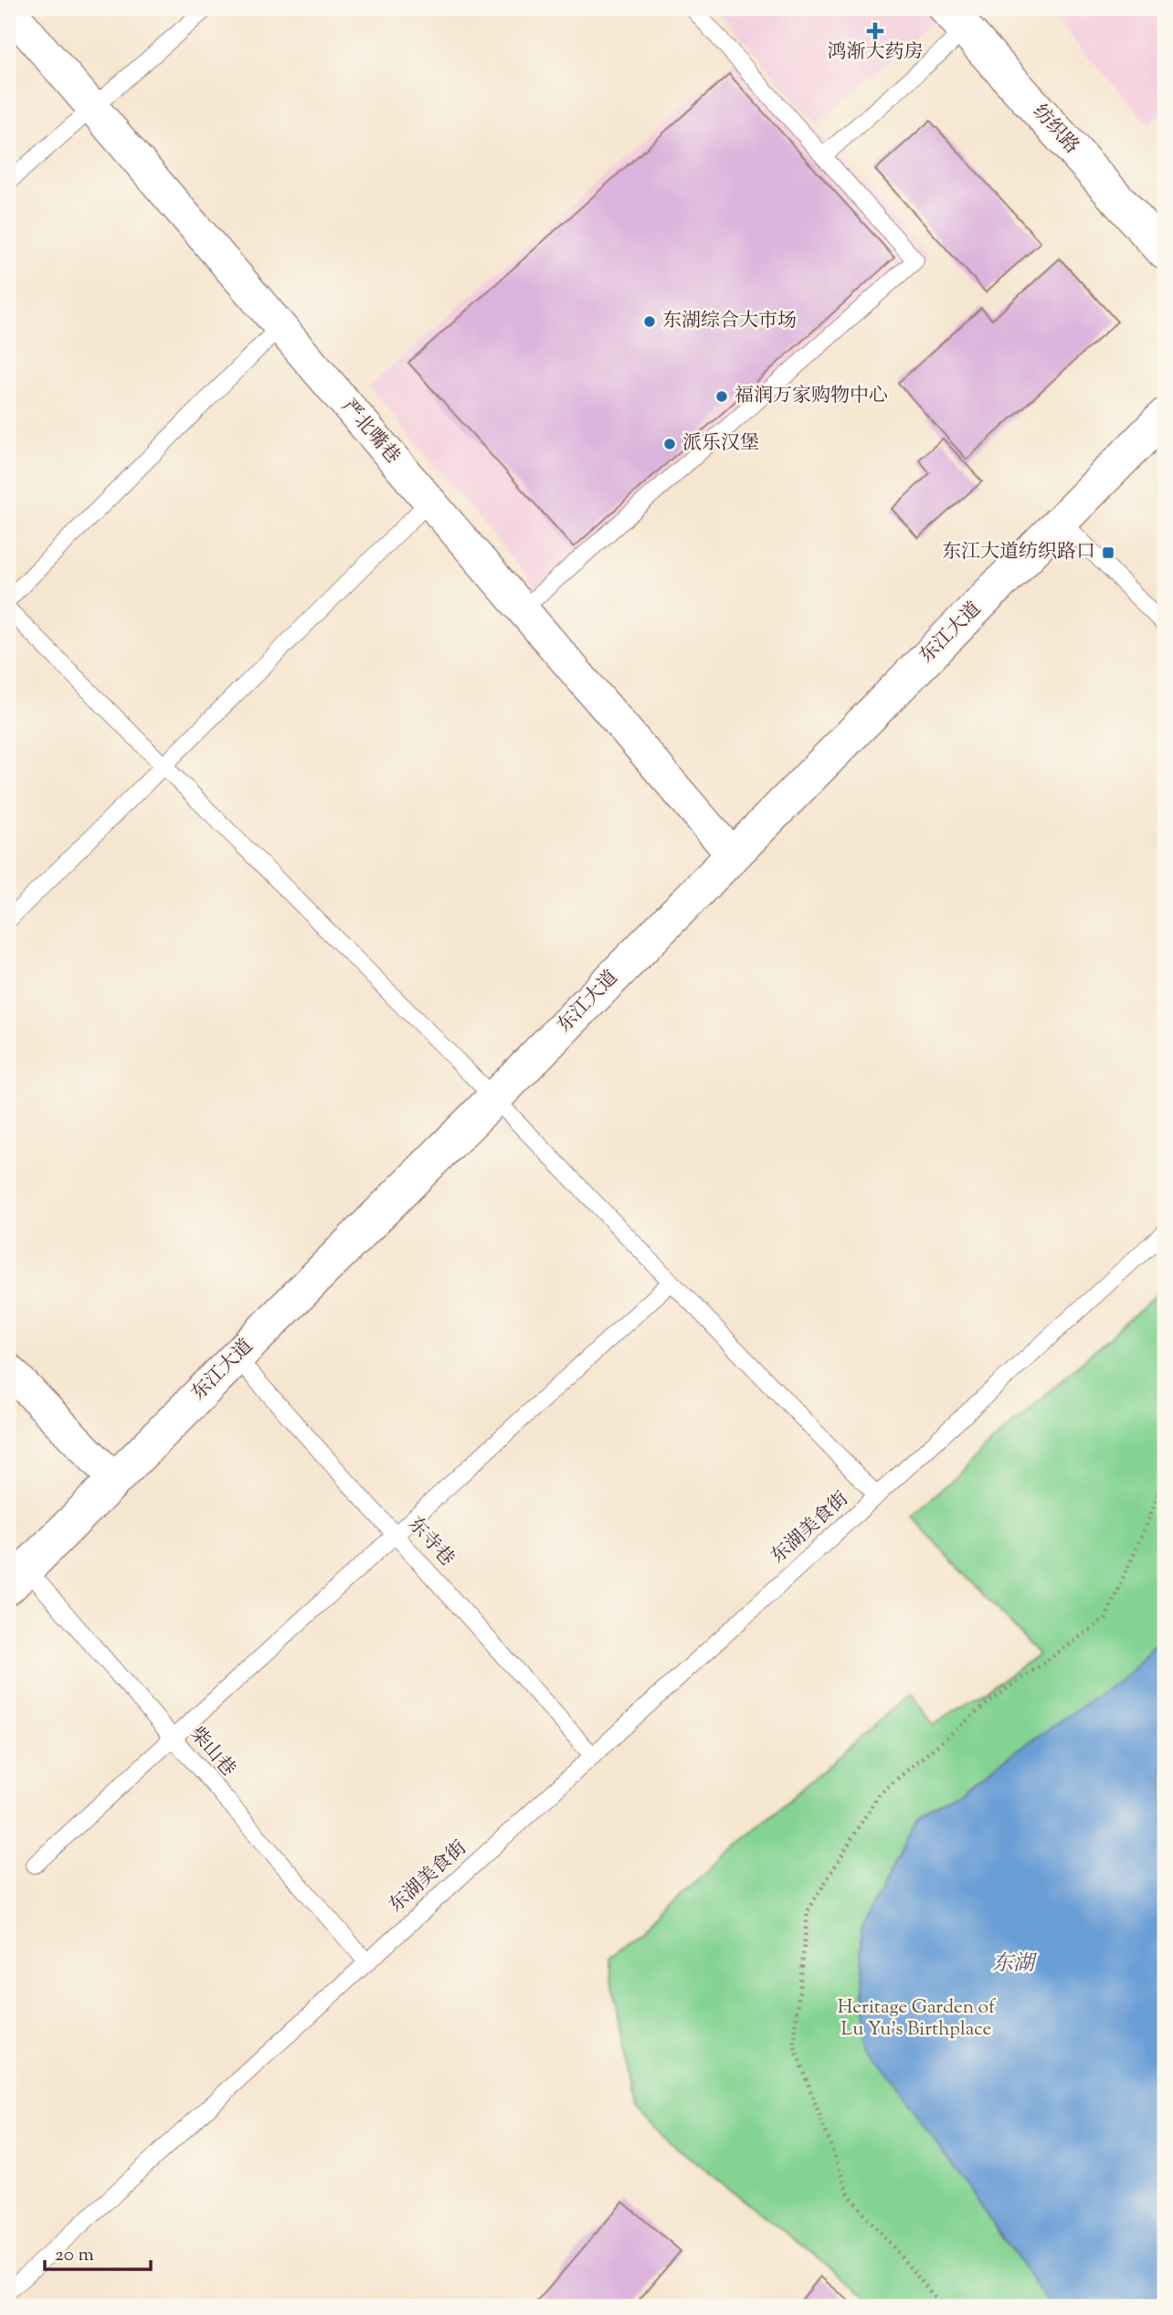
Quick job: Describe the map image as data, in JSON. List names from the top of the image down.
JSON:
{
  "streets": {
    "street": ["纺织路", "严北嘴巷", "东江大道"],
    "lane": ["东湖美食街", "东寺巷", "柴山巷"]
  },
  "crossings": [
    ["严北嘴巷", "东江大道"],
    ["东江大道", "东寺巷"],
    ["东江大道", "柴山巷"],
    ["东湖美食街", "东寺巷"],
    ["东湖美食街", "柴山巷"]
  ],
  "water": ["东湖"],
  "parks": ["Heritage Garden of Lu Yu’s Birthplace"],
  "places": {
    "health": ["鸿渐大药房"],
    "other": ["东湖综合大市场", "福润万家购物中心", "派乐汉堡"],
    "transit": ["东江大道纺织路口"]
  },
  "scale_bar": "20 m"
}
